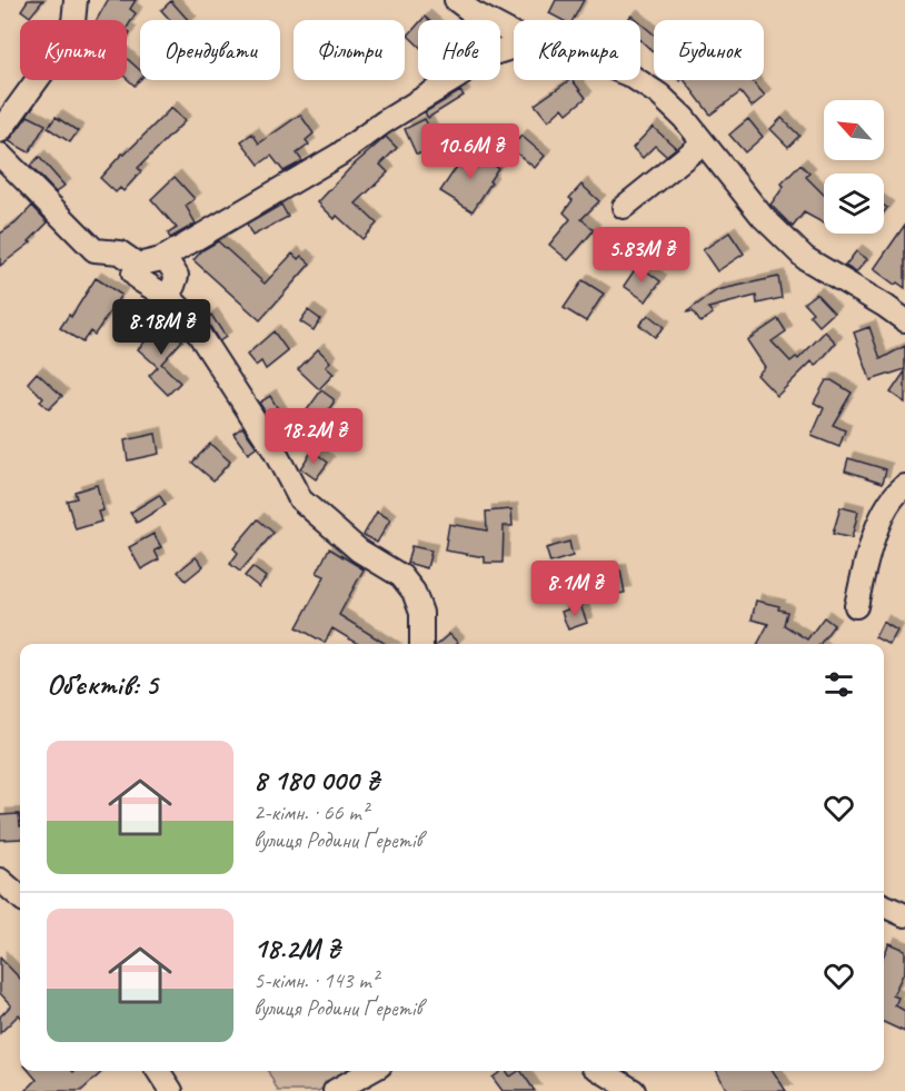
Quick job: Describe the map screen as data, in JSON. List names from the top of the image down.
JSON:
{
  "north": "top left",
  "page": {
    "chip": [
      "Купити",
      "Орендувати",
      "Фільтри",
      "Нове",
      "Квартира",
      "Будинок"
    ],
    "price": [
      "10.6M ₴",
      "5.83M ₴",
      "8.18M ₴",
      "18.2M ₴",
      "8.1M ₴"
    ],
    "heading": "Об’єктів: 5",
    "list": [
      {
        "name": "8 180 000 ₴",
        "note": "2-кімн. · 66 m² · вулиця Родини Ґеретів"
      },
      {
        "name": "18.2M ₴",
        "note": "5-кімн. · 143 m² · вулиця Родини Ґеретів"
      }
    ]
  }
}
